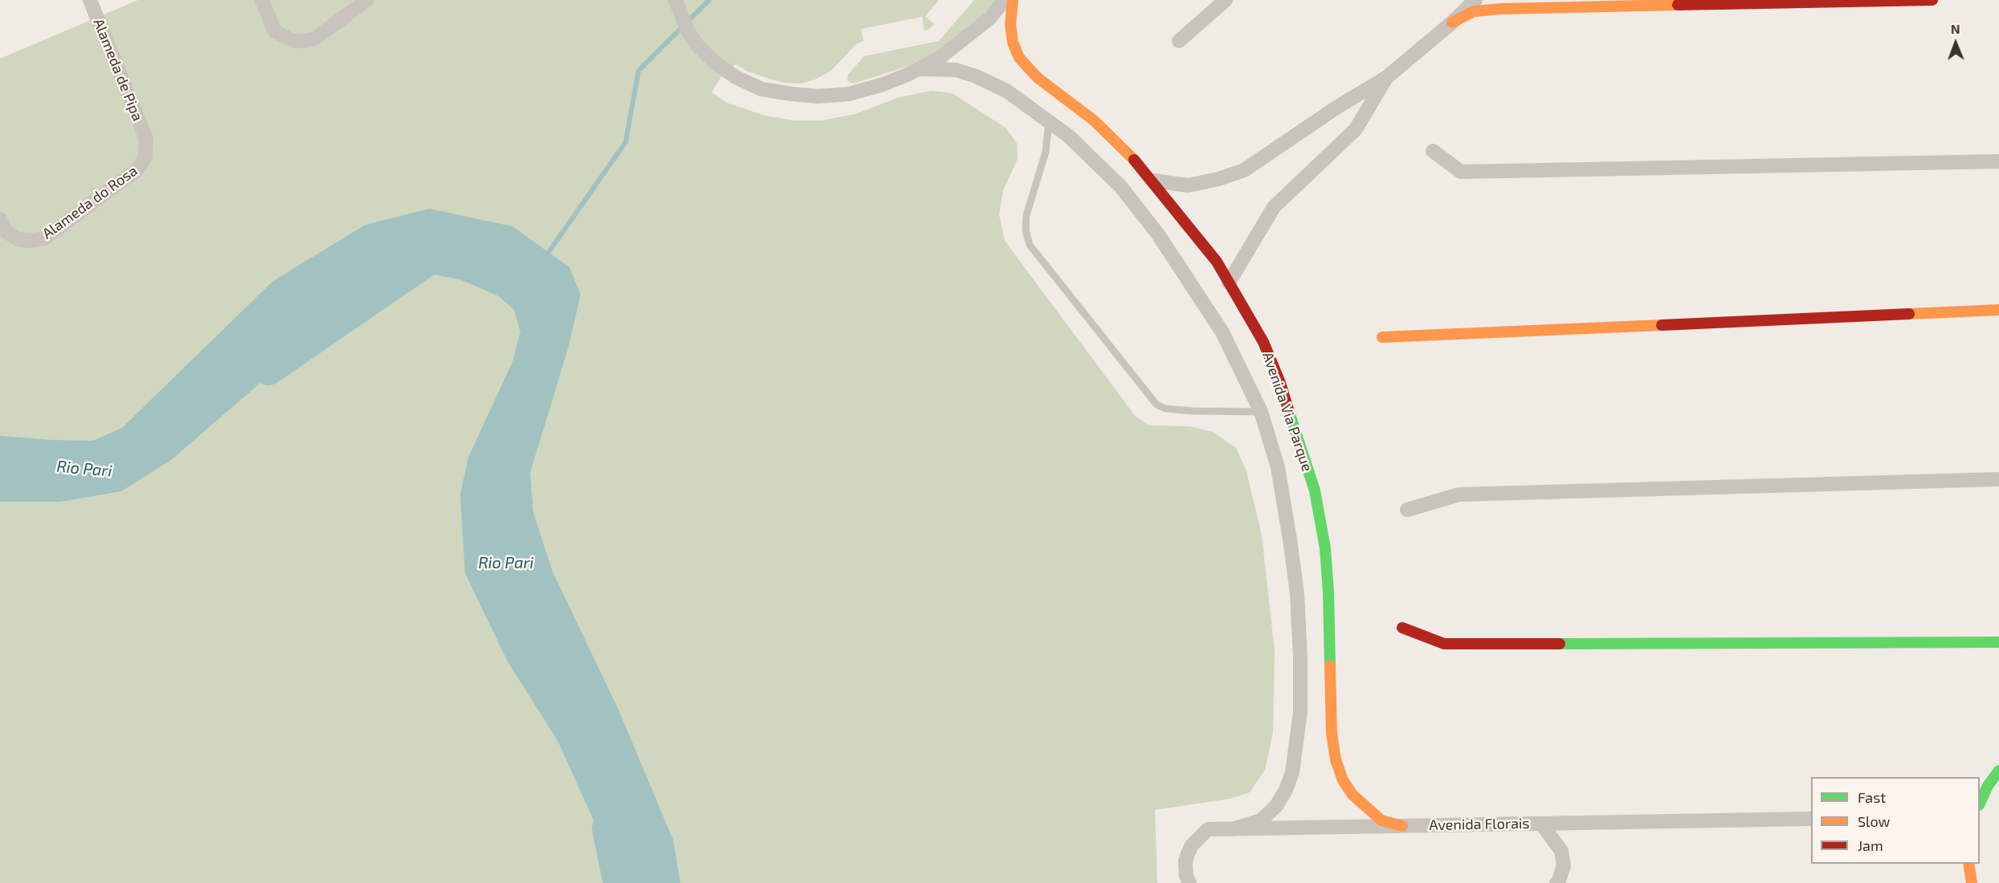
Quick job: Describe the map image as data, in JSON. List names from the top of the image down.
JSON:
{
  "streets": {
    "street": [
      "Alameda de Pipa",
      "Alameda do Rosa",
      "Avenida Via Parque",
      "Avenida Florais"
    ]
  },
  "crossings": [
    ["Alameda de Pipa", "Alameda do Rosa"],
    ["Avenida Via Parque", "Avenida Florais"]
  ],
  "water": ["Rio Pari"],
  "legend": ["Fast", "Slow", "Jam"],
  "north": "top"
}
